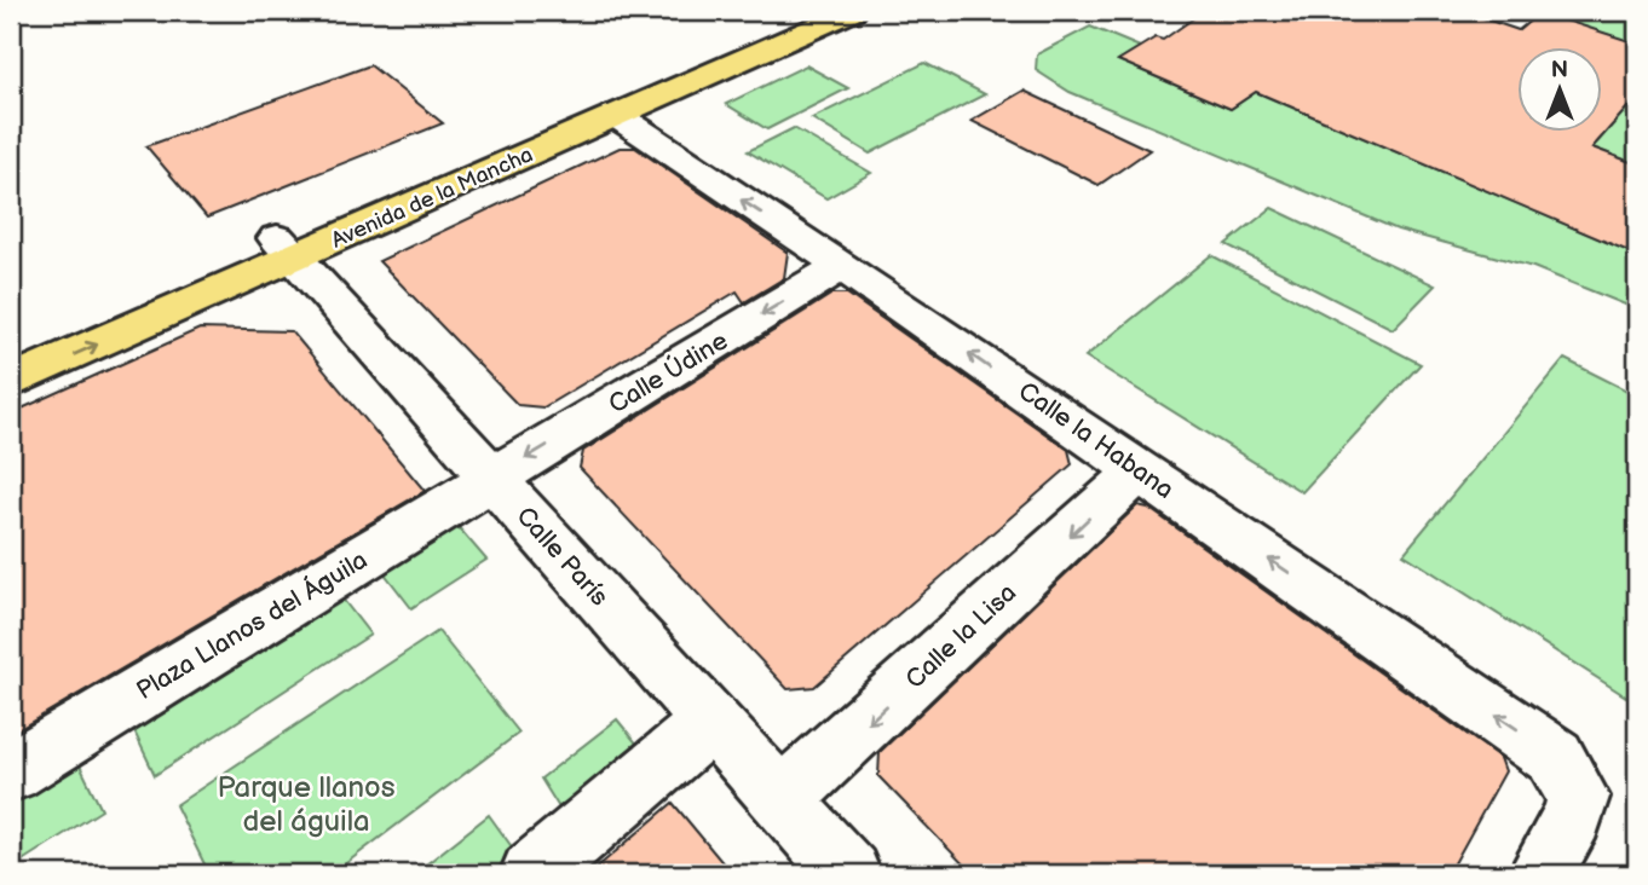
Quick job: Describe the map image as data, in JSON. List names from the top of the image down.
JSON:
{
  "streets": {
    "main road": ["Avenida de la Mancha"],
    "street": [
      "Calle Údine",
      "Calle la Habana",
      "Calle París",
      "Plaza Llanos del Águila",
      "Calle la Lisa"
    ]
  },
  "crossings": [
    ["Avenida de la Mancha", "Calle la Habana"],
    ["Avenida de la Mancha", "Calle París"],
    ["Calle Údine", "Calle la Habana"],
    ["Calle Údine", "Calle París"],
    ["Calle Údine", "Plaza Llanos del Águila"],
    ["Calle la Habana", "Calle la Lisa"],
    ["Calle París", "Plaza Llanos del Águila"],
    ["Calle París", "Calle la Lisa"]
  ],
  "one_way": ["Calle Údine", "Calle la Habana", "Calle la Lisa"],
  "parks": ["Parque llanos del águila"],
  "north": "top"
}
